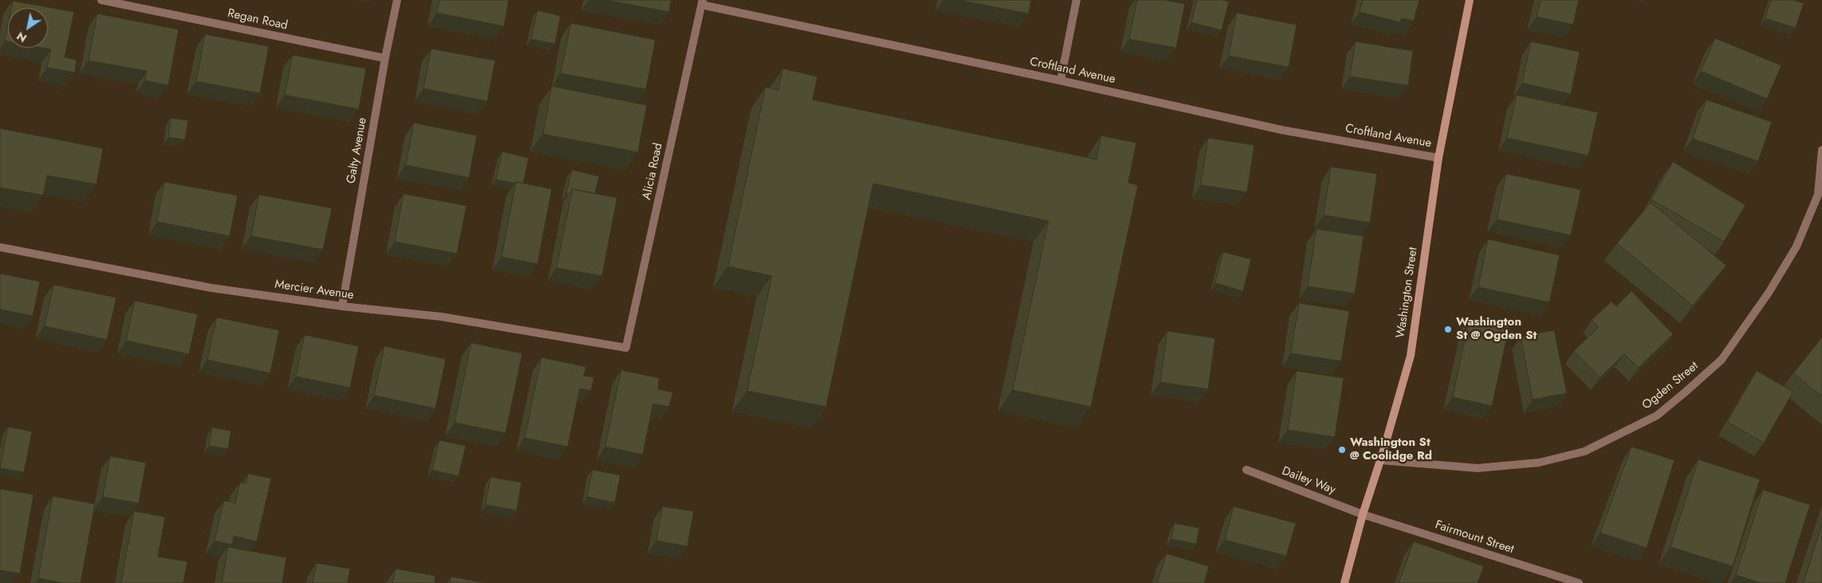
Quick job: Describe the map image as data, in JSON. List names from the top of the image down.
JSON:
{
  "streets": {
    "main road": ["Washington Street"],
    "street": [
      "Regan Road",
      "Croftland Avenue",
      "Galty Avenue",
      "Alicia Road",
      "Mercier Avenue",
      "Ogden Street",
      "Dailey Way",
      "Fairmount Street"
    ]
  },
  "crossings": [
    ["Regan Road", "Galty Avenue"],
    ["Croftland Avenue", "Alicia Road"],
    ["Croftland Avenue", "Washington Street"],
    ["Galty Avenue", "Mercier Avenue"],
    ["Alicia Road", "Mercier Avenue"],
    ["Washington Street", "Ogden Street"],
    ["Washington Street", "Dailey Way"],
    ["Washington Street", "Fairmount Street"],
    ["Dailey Way", "Fairmount Street"]
  ],
  "places": ["Washington St @ Ogden St", "Washington St @ Coolidge Rd"],
  "north": "bottom left"
}
